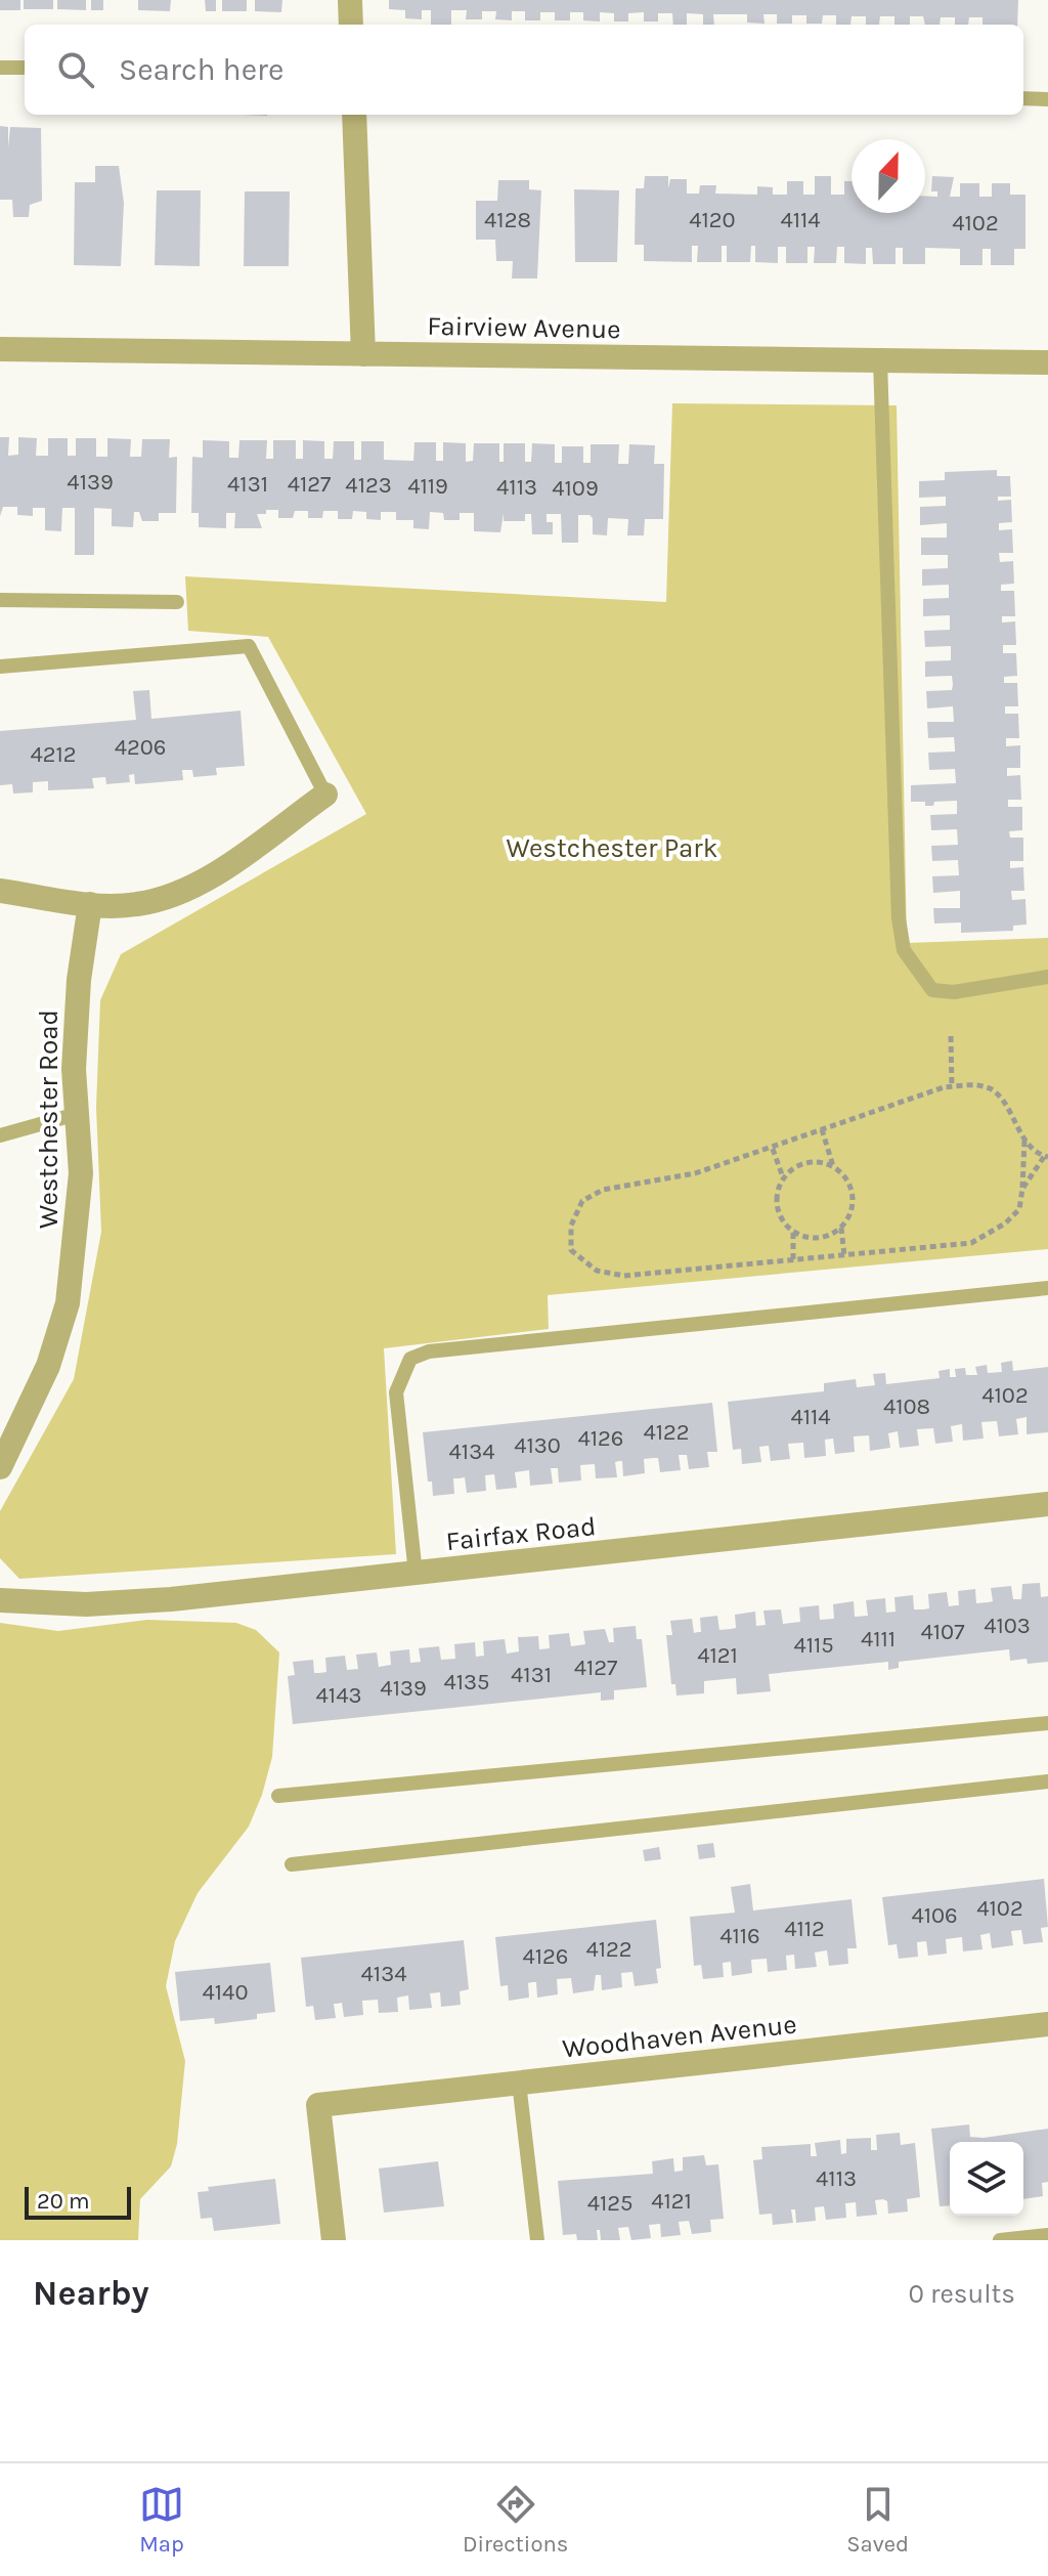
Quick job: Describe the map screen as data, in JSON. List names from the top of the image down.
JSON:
{
  "streets": {
    "street": [
      "Fairview Avenue",
      "Westchester Road",
      "Fairfax Road",
      "Woodhaven Avenue"
    ]
  },
  "parks": ["Westchester Park"],
  "house_numbers": [
    "4128",
    "4120",
    "4114",
    "4102",
    "4139",
    "4131",
    "4127",
    "4123",
    "4119",
    "4113",
    "4109",
    "4206",
    "4212",
    "4102",
    "4108",
    "4114",
    "4122",
    "4126",
    "4130",
    "4134",
    "4103",
    "4107",
    "4111",
    "4115",
    "4121",
    "4127",
    "4131",
    "4135",
    "4139",
    "4143",
    "4102",
    "4106",
    "4112",
    "4116",
    "4122",
    "4126",
    "4134",
    "4140",
    "4113",
    "4121",
    "4125"
  ],
  "scale_bar": "20 m",
  "north": "top",
  "page": {
    "search": "Search here",
    "scale": "20 m",
    "heading": ["Nearby", "0 results"],
    "nav": ["Map", "Directions", "Saved"]
  }
}
